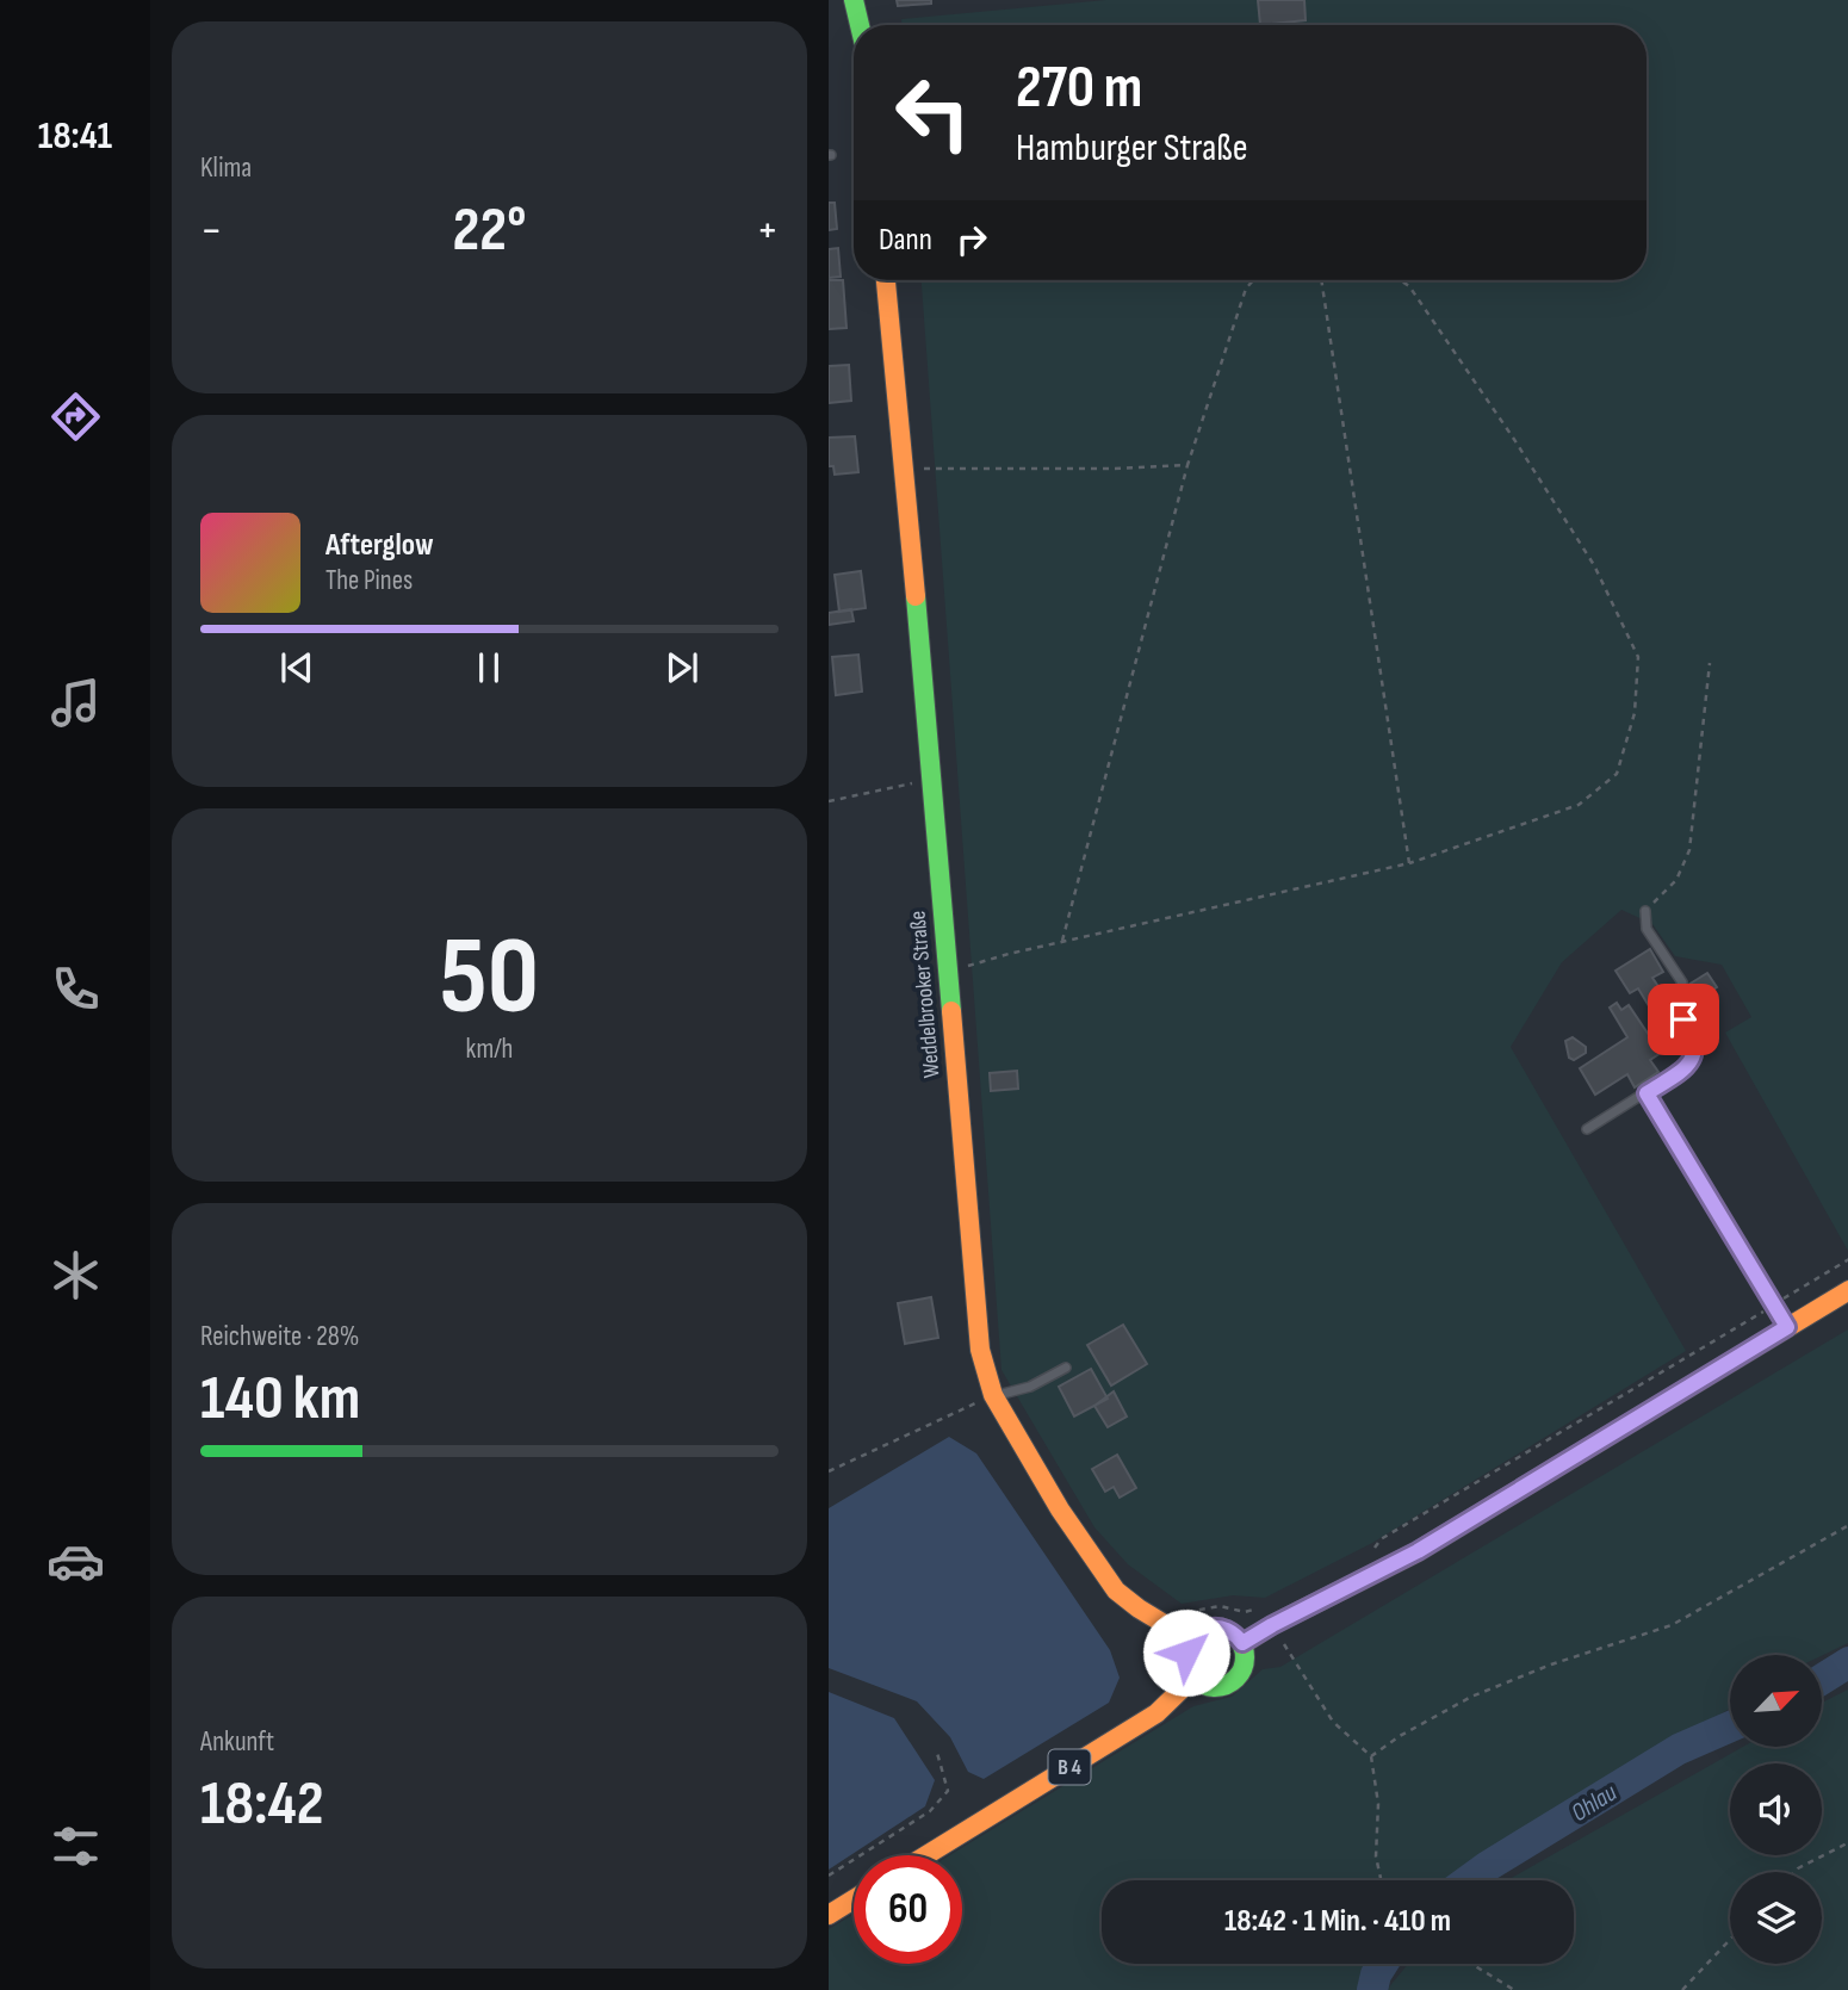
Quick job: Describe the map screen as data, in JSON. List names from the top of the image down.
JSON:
{
  "streets": {
    "street": ["Weddelbrooker Straße", "B 4"]
  },
  "crossings": [
    ["Weddelbrooker Straße", "B 4"]
  ],
  "water": ["Ohlau"],
  "north": "top right",
  "page": {
    "tabs": "18:41",
    "tile": [
      "Klima",
      ["50", "km/h"],
      ["Reichweite · 28%", "140 km"],
      ["Ankunft", "18:42"]
    ],
    "turn": ["270 m", "Hamburger Straße"],
    "heat": ["−", "22°", "+"],
    "then": "Dann",
    "song": ["Afterglow", "The Pines"],
    "limit": "60",
    "trip": "18:42 · 1 Min. · 410 m"
  }
}
